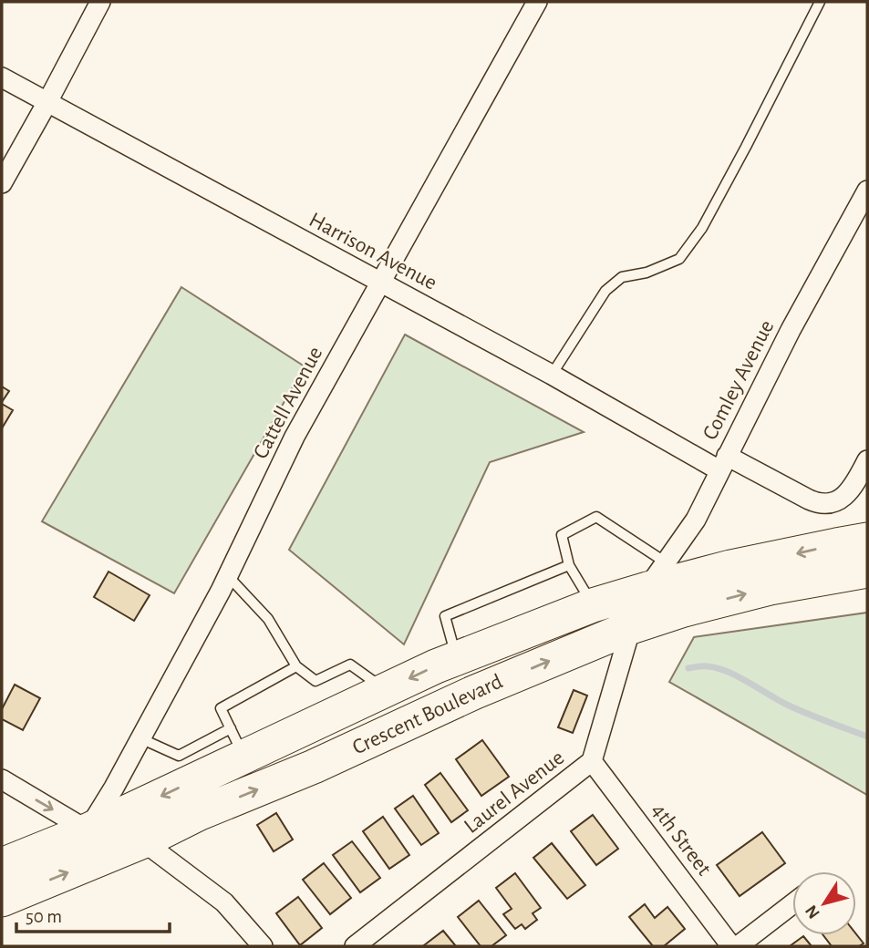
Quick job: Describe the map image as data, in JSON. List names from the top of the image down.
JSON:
{
  "streets": {
    "highway": ["Crescent Boulevard"],
    "street": [
      "Harrison Avenue",
      "Comley Avenue",
      "Cattell Avenue",
      "Laurel Avenue",
      "4th Street"
    ]
  },
  "crossings": [
    ["Harrison Avenue", "Comley Avenue"],
    ["Harrison Avenue", "Cattell Avenue"],
    ["Comley Avenue", "Crescent Boulevard"],
    ["Cattell Avenue", "Crescent Boulevard"],
    ["Crescent Boulevard", "Laurel Avenue"],
    ["Laurel Avenue", "4th Street"]
  ],
  "scale_bar": "50 m",
  "north": "bottom left"
}
